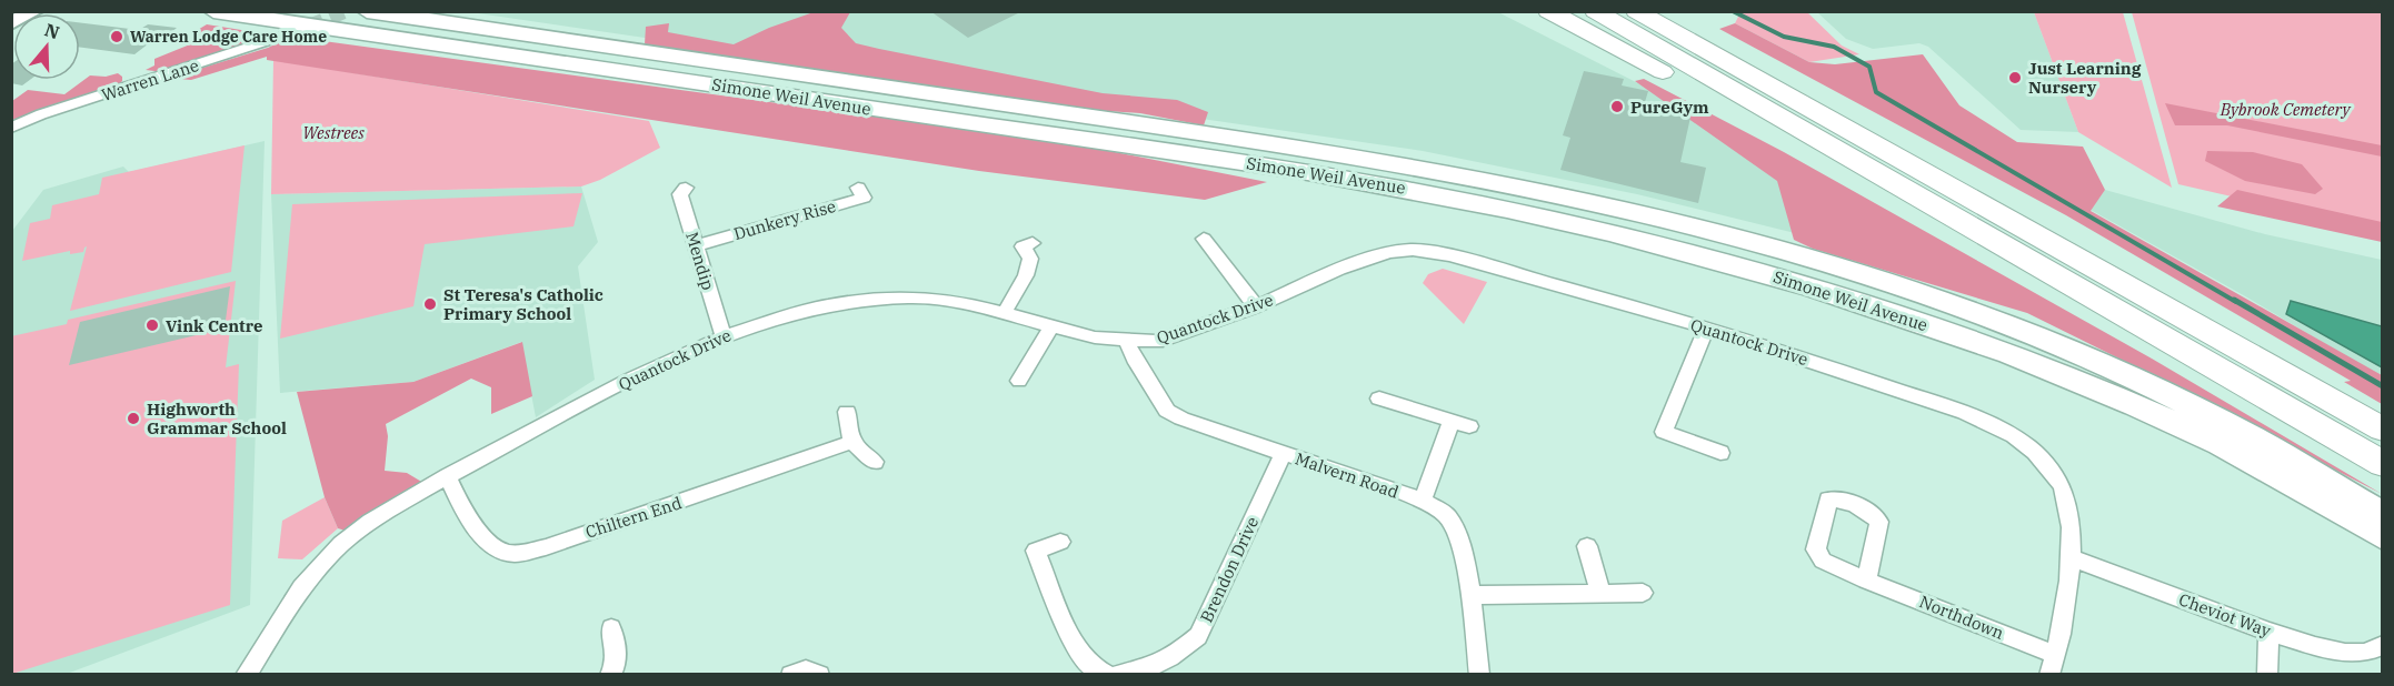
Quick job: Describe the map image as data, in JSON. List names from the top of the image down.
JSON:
{
  "streets": {
    "highway": ["Simone Weil Avenue"],
    "street": [
      "Warren Lane",
      "Dunkery Rise",
      "Mendip",
      "Quantock Drive",
      "Malvern Road",
      "Chiltern End",
      "Brendon Drive",
      "Cheviot Way",
      "Northdown"
    ]
  },
  "crossings": [
    ["Dunkery Rise", "Mendip"],
    ["Mendip", "Quantock Drive"],
    ["Quantock Drive", "Malvern Road"],
    ["Quantock Drive", "Chiltern End"],
    ["Quantock Drive", "Cheviot Way"],
    ["Quantock Drive", "Northdown"],
    ["Malvern Road", "Brendon Drive"]
  ],
  "parks": ["Bybrook Cemetery", "Westrees"],
  "places": [
    "Warren Lodge Care Home",
    "Just Learning Nursery",
    "PureGym",
    "St Teresa's Catholic Primary School",
    "Vink Centre",
    "Highworth Grammar School"
  ],
  "north": "top"
}
